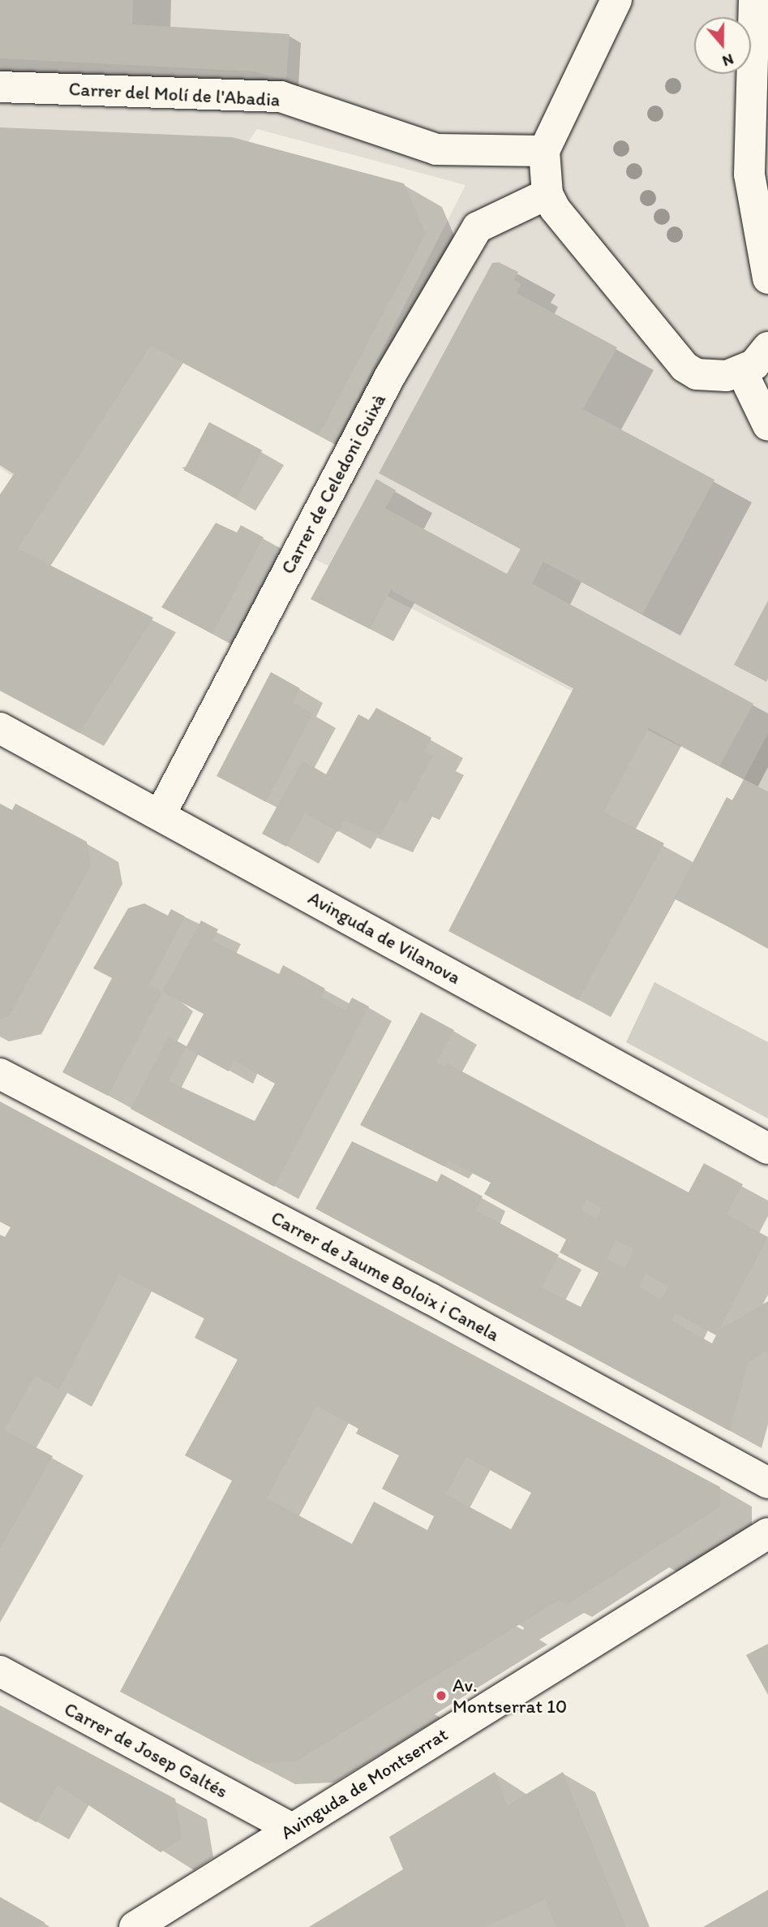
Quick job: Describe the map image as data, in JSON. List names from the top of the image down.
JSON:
{
  "streets": {
    "street": [
      "Carrer del Molí de l'Abadia",
      "Carrer de Celedoni Guixà",
      "Avinguda de Vilanova",
      "Carrer de Jaume Boloix i Canela",
      "Carrer de Josep Galtés",
      "Avinguda de Montserrat"
    ]
  },
  "crossings": [
    ["Carrer de Celedoni Guixà", "Avinguda de Vilanova"],
    ["Carrer de Josep Galtés", "Avinguda de Montserrat"]
  ],
  "places": ["Av. Montserrat 10"],
  "north": "bottom"
}
